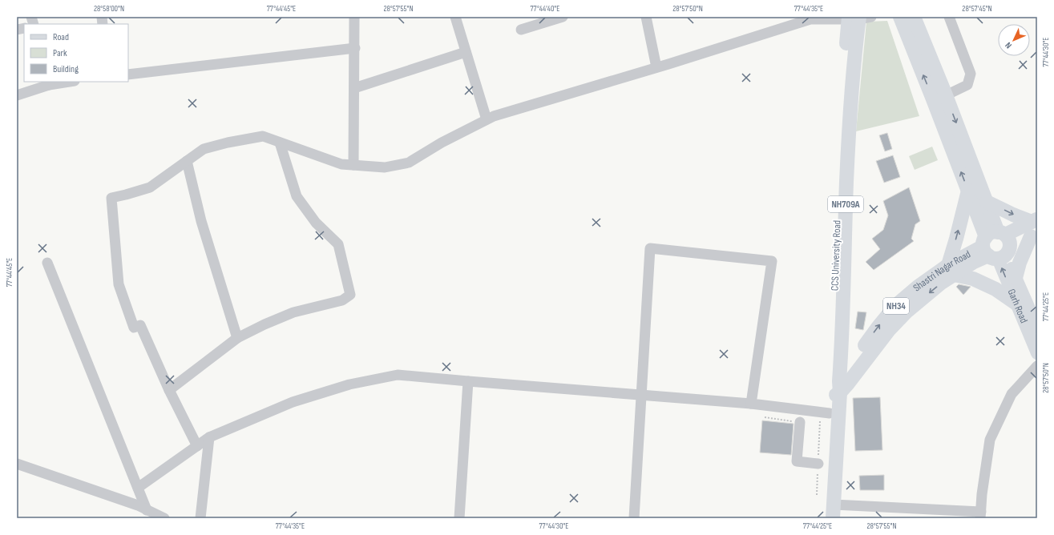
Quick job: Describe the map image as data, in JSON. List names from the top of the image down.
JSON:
{
  "streets": {
    "highway": [
      "NH709A",
      "CCS University Road",
      "Shastri Nagar Road",
      "NH34"
    ],
    "main road": ["Garh Road"]
  },
  "crossings": [
    ["CCS University Road", "Shastri Nagar Road"],
    ["Shastri Nagar Road", "NH34"],
    ["Shastri Nagar Road", "Garh Road"],
    ["NH34", "Garh Road"]
  ],
  "legend": ["Road", "Park", "Building"],
  "north": "bottom left",
  "coordinates": [
    "28°58'00\"N",
    "77°44'45\"E",
    "28°57'55\"N",
    "77°44'40\"E",
    "28°57'50\"N",
    "77°44'35\"E",
    "28°57'45\"N",
    "77°44'30\"E",
    "77°44'25\"E"
  ]
}
